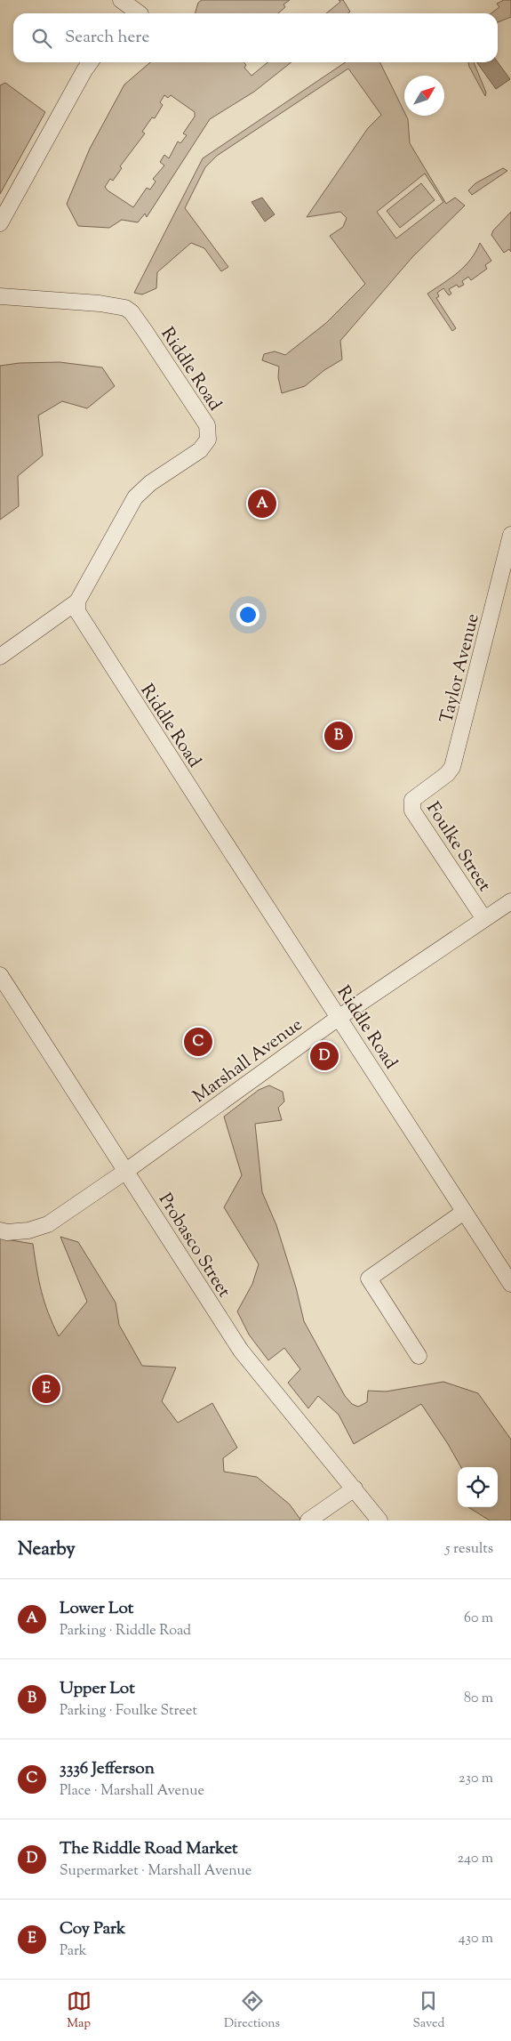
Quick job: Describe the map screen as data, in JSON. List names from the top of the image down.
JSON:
{
  "streets": {
    "street": [
      "Riddle Road",
      "Taylor Avenue",
      "Foulke Street",
      "Marshall Avenue",
      "Probasco Street"
    ]
  },
  "crossings": [
    ["Riddle Road", "Marshall Avenue"],
    ["Taylor Avenue", "Foulke Street"],
    ["Foulke Street", "Marshall Avenue"],
    ["Marshall Avenue", "Probasco Street"]
  ],
  "north": "top right",
  "page": {
    "search": "Search here",
    "pins": [
      "A",
      "B",
      "C",
      "D",
      "E"
    ],
    "heading": ["Nearby", "5 results"],
    "list": [
      {
        "mark": "A",
        "name": "Lower Lot",
        "note": "Parking · Riddle Road",
        "value": "60 m"
      },
      {
        "mark": "B",
        "name": "Upper Lot",
        "note": "Parking · Foulke Street",
        "value": "80 m"
      },
      {
        "mark": "C",
        "name": "3336 Jefferson",
        "note": "Place · Marshall Avenue",
        "value": "230 m"
      },
      {
        "mark": "D",
        "name": "The Riddle Road Market",
        "note": "Supermarket · Marshall Avenue",
        "value": "240 m"
      },
      {
        "mark": "E",
        "name": "Coy Park",
        "note": "Park",
        "value": "430 m"
      }
    ],
    "nav": ["Map", "Directions", "Saved"]
  }
}
